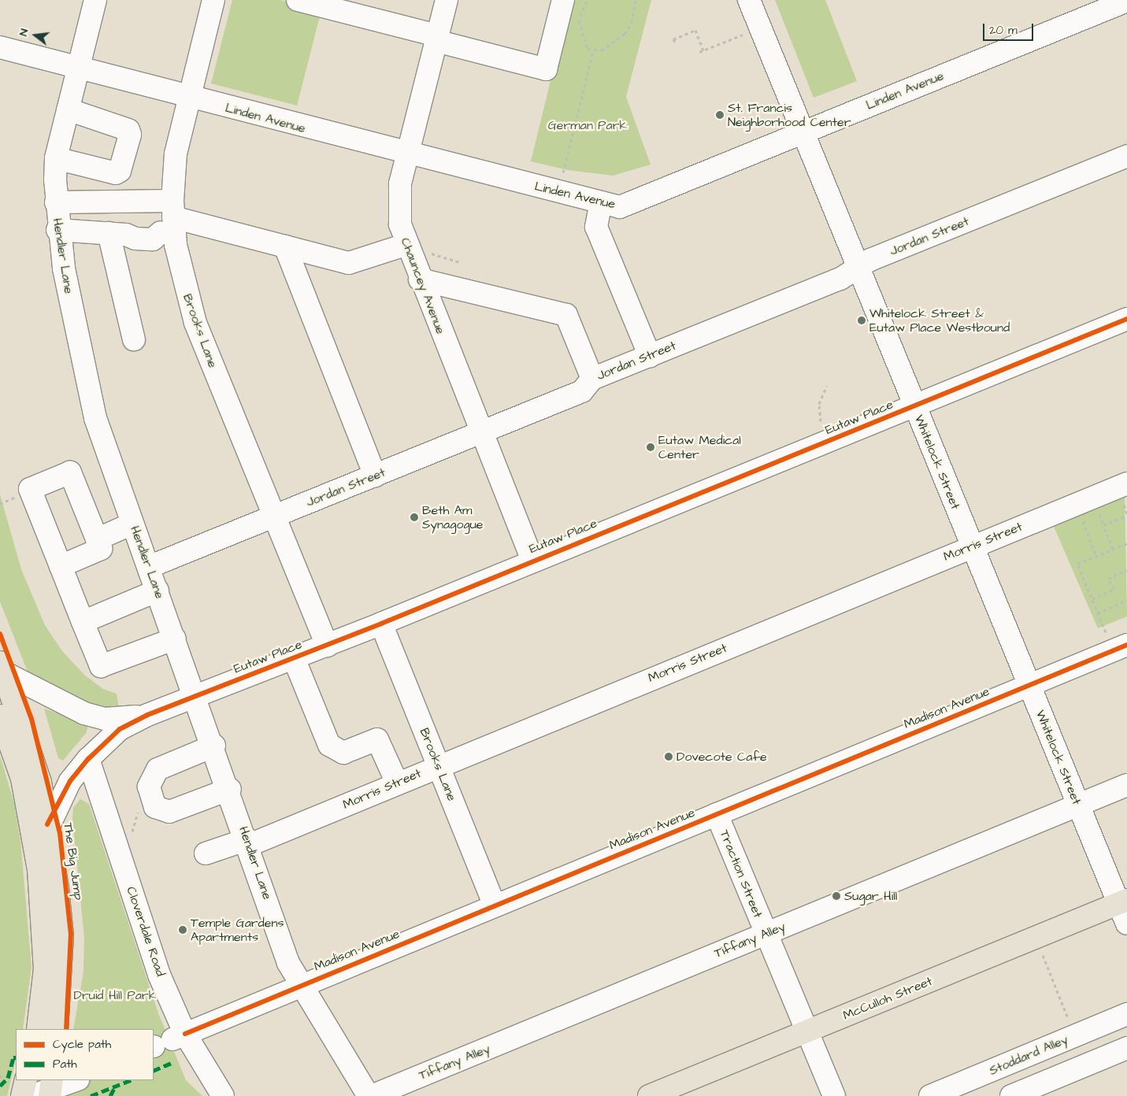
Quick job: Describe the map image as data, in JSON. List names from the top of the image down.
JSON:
{
  "streets": {
    "main road": ["McCulloh Street"],
    "street": [
      "Linden Avenue",
      "Jordan Street",
      "Hendler Lane",
      "Chauncey Avenue",
      "Brooks Lane",
      "Eutaw Place",
      "Whitelock Street",
      "Morris Street",
      "Madison Avenue",
      "Traction Street",
      "Cloverdale Road",
      "Tiffany Alley",
      "Stoddard Alley"
    ],
    "cycle path": ["The Big Jump"]
  },
  "crossings": [
    ["Linden Avenue", "Hendler Lane"],
    ["Linden Avenue", "Chauncey Avenue"],
    ["Linden Avenue", "Brooks Lane"],
    ["Linden Avenue", "Whitelock Street"],
    ["Jordan Street", "Hendler Lane"],
    ["Jordan Street", "Chauncey Avenue"],
    ["Jordan Street", "Brooks Lane"],
    ["Jordan Street", "Whitelock Street"],
    ["Hendler Lane", "Eutaw Place"],
    ["Hendler Lane", "Morris Street"],
    ["Hendler Lane", "Madison Avenue"],
    ["Chauncey Avenue", "Eutaw Place"],
    ["Brooks Lane", "Eutaw Place"],
    ["Brooks Lane", "Morris Street"],
    ["Brooks Lane", "Madison Avenue"],
    ["Eutaw Place", "Whitelock Street"],
    ["Eutaw Place", "Cloverdale Road"],
    ["Whitelock Street", "Morris Street"],
    ["Whitelock Street", "Madison Avenue"],
    ["Whitelock Street", "Tiffany Alley"],
    ["Whitelock Street", "McCulloh Street"],
    ["Madison Avenue", "Traction Street"],
    ["Madison Avenue", "Cloverdale Road"],
    ["Traction Street", "Tiffany Alley"],
    ["Traction Street", "McCulloh Street"]
  ],
  "parks": ["German Park", "Druid Hill Park"],
  "places": [
    "St. Francis Neighborhood Center",
    "Whitelock Street & Eutaw Place Westbound",
    "Eutaw Medical Center",
    "Beth Am Synagogue",
    "Dovecote Cafe",
    "Sugar Hill",
    "Temple Gardens Apartments"
  ],
  "legend": ["Cycle path", "Path"],
  "scale_bar": "20 m",
  "north": "left"
}
